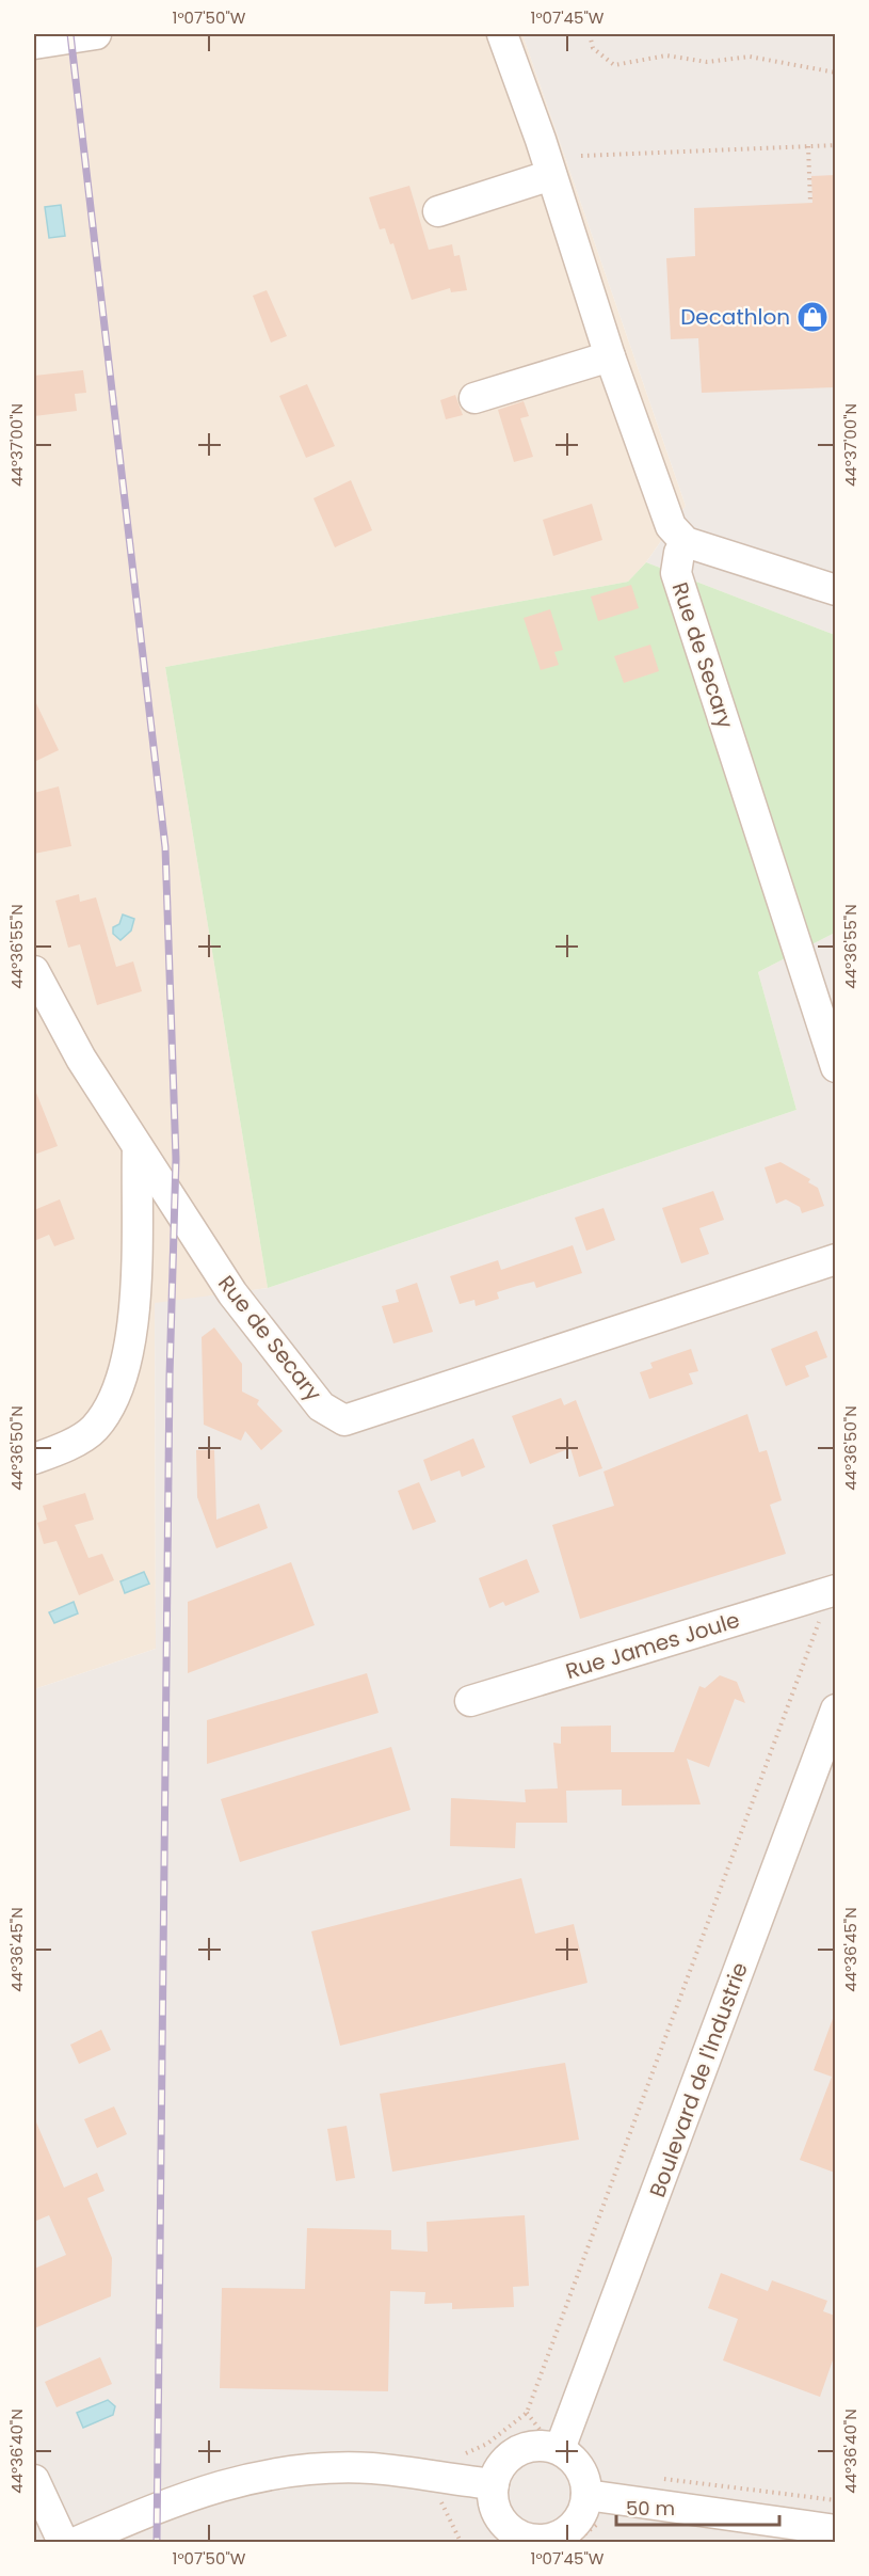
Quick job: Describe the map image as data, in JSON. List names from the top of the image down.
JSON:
{
  "streets": {
    "street": ["Rue de Secary", "Rue James Joule", "Boulevard de l'Industrie"]
  },
  "places": {
    "shop": ["Decathlon"]
  },
  "scale_bar": "50 m",
  "coordinates": [
    "1°07'50\"W",
    "1°07'45\"W",
    "44°37'00\"N",
    "44°36'55\"N",
    "44°36'50\"N",
    "44°36'45\"N",
    "44°36'40\"N"
  ]
}
